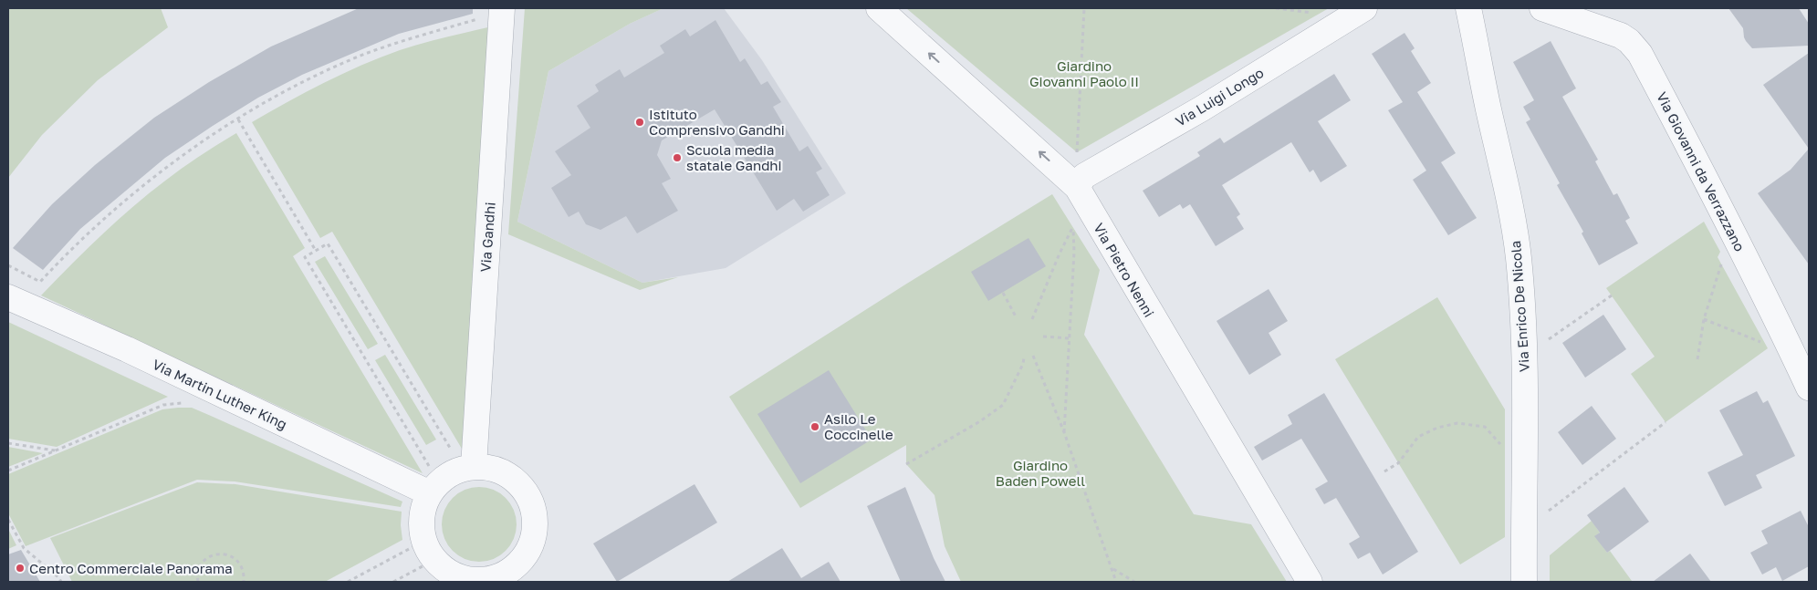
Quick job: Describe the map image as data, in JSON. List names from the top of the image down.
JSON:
{
  "streets": {
    "street": [
      "Via Luigi Longo",
      "Via Giovanni da Verrazzano",
      "Via Gandhi",
      "Via Pietro Nenni",
      "Via Enrico De Nicola",
      "Via Martin Luther King"
    ]
  },
  "crossings": [
    ["Via Luigi Longo", "Via Pietro Nenni"],
    ["Via Gandhi", "Via Martin Luther King"]
  ],
  "one_way": ["Via Pietro Nenni"],
  "parks": ["Giardino Giovanni Paolo II", "Giardino Baden Powell"],
  "places": [
    "Istituto Comprensivo Gandhi",
    "Scuola media statale Gandhi",
    "Asilo Le Coccinelle",
    "Centro Commerciale Panorama"
  ]
}
